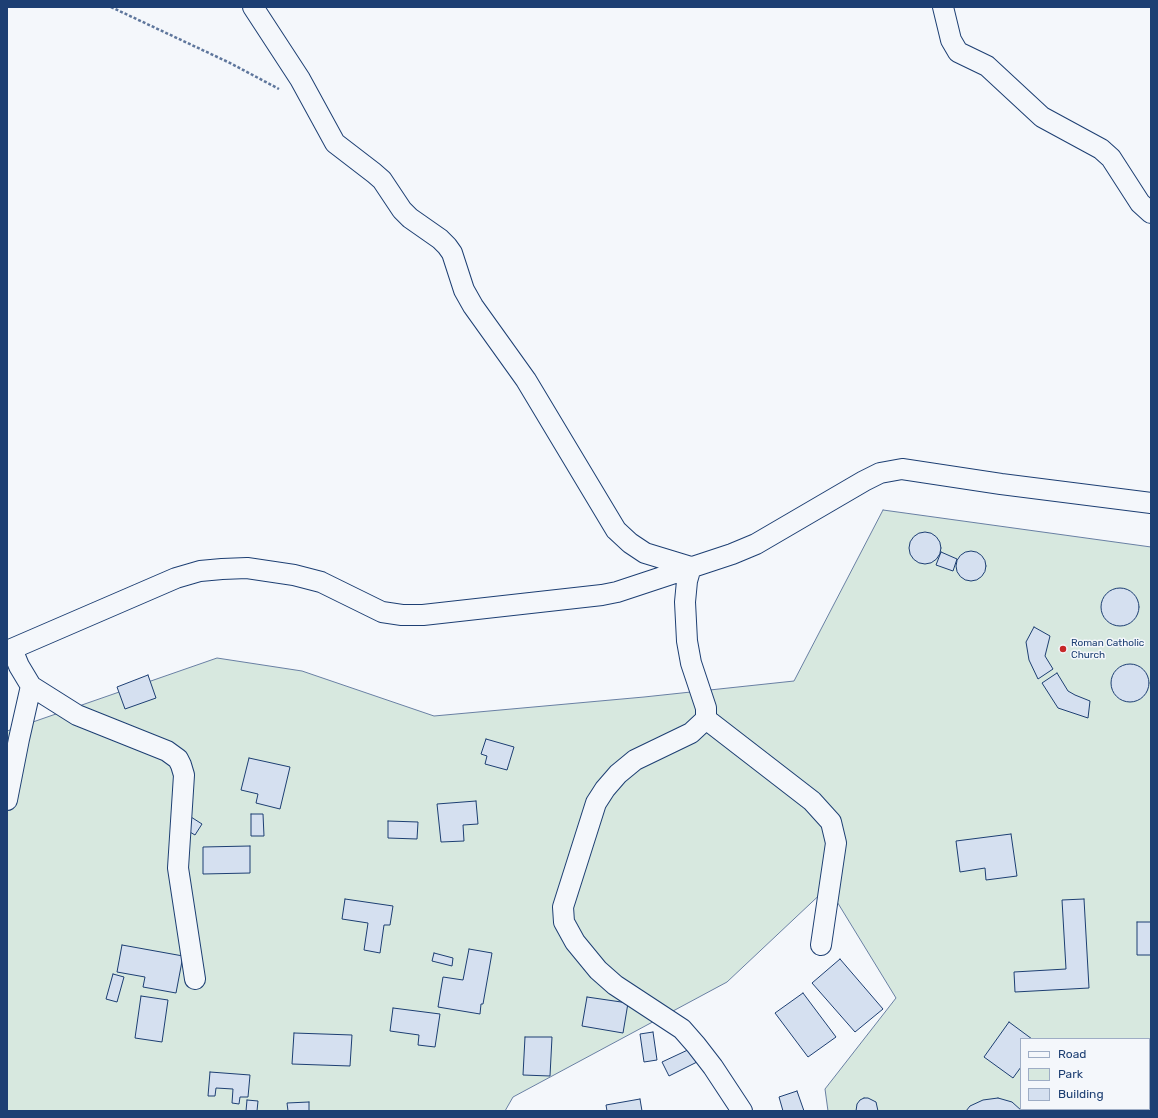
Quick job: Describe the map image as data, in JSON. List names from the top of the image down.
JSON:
{
  "places": ["Roman Catholic Church"],
  "legend": ["Road", "Park", "Building"]
}
